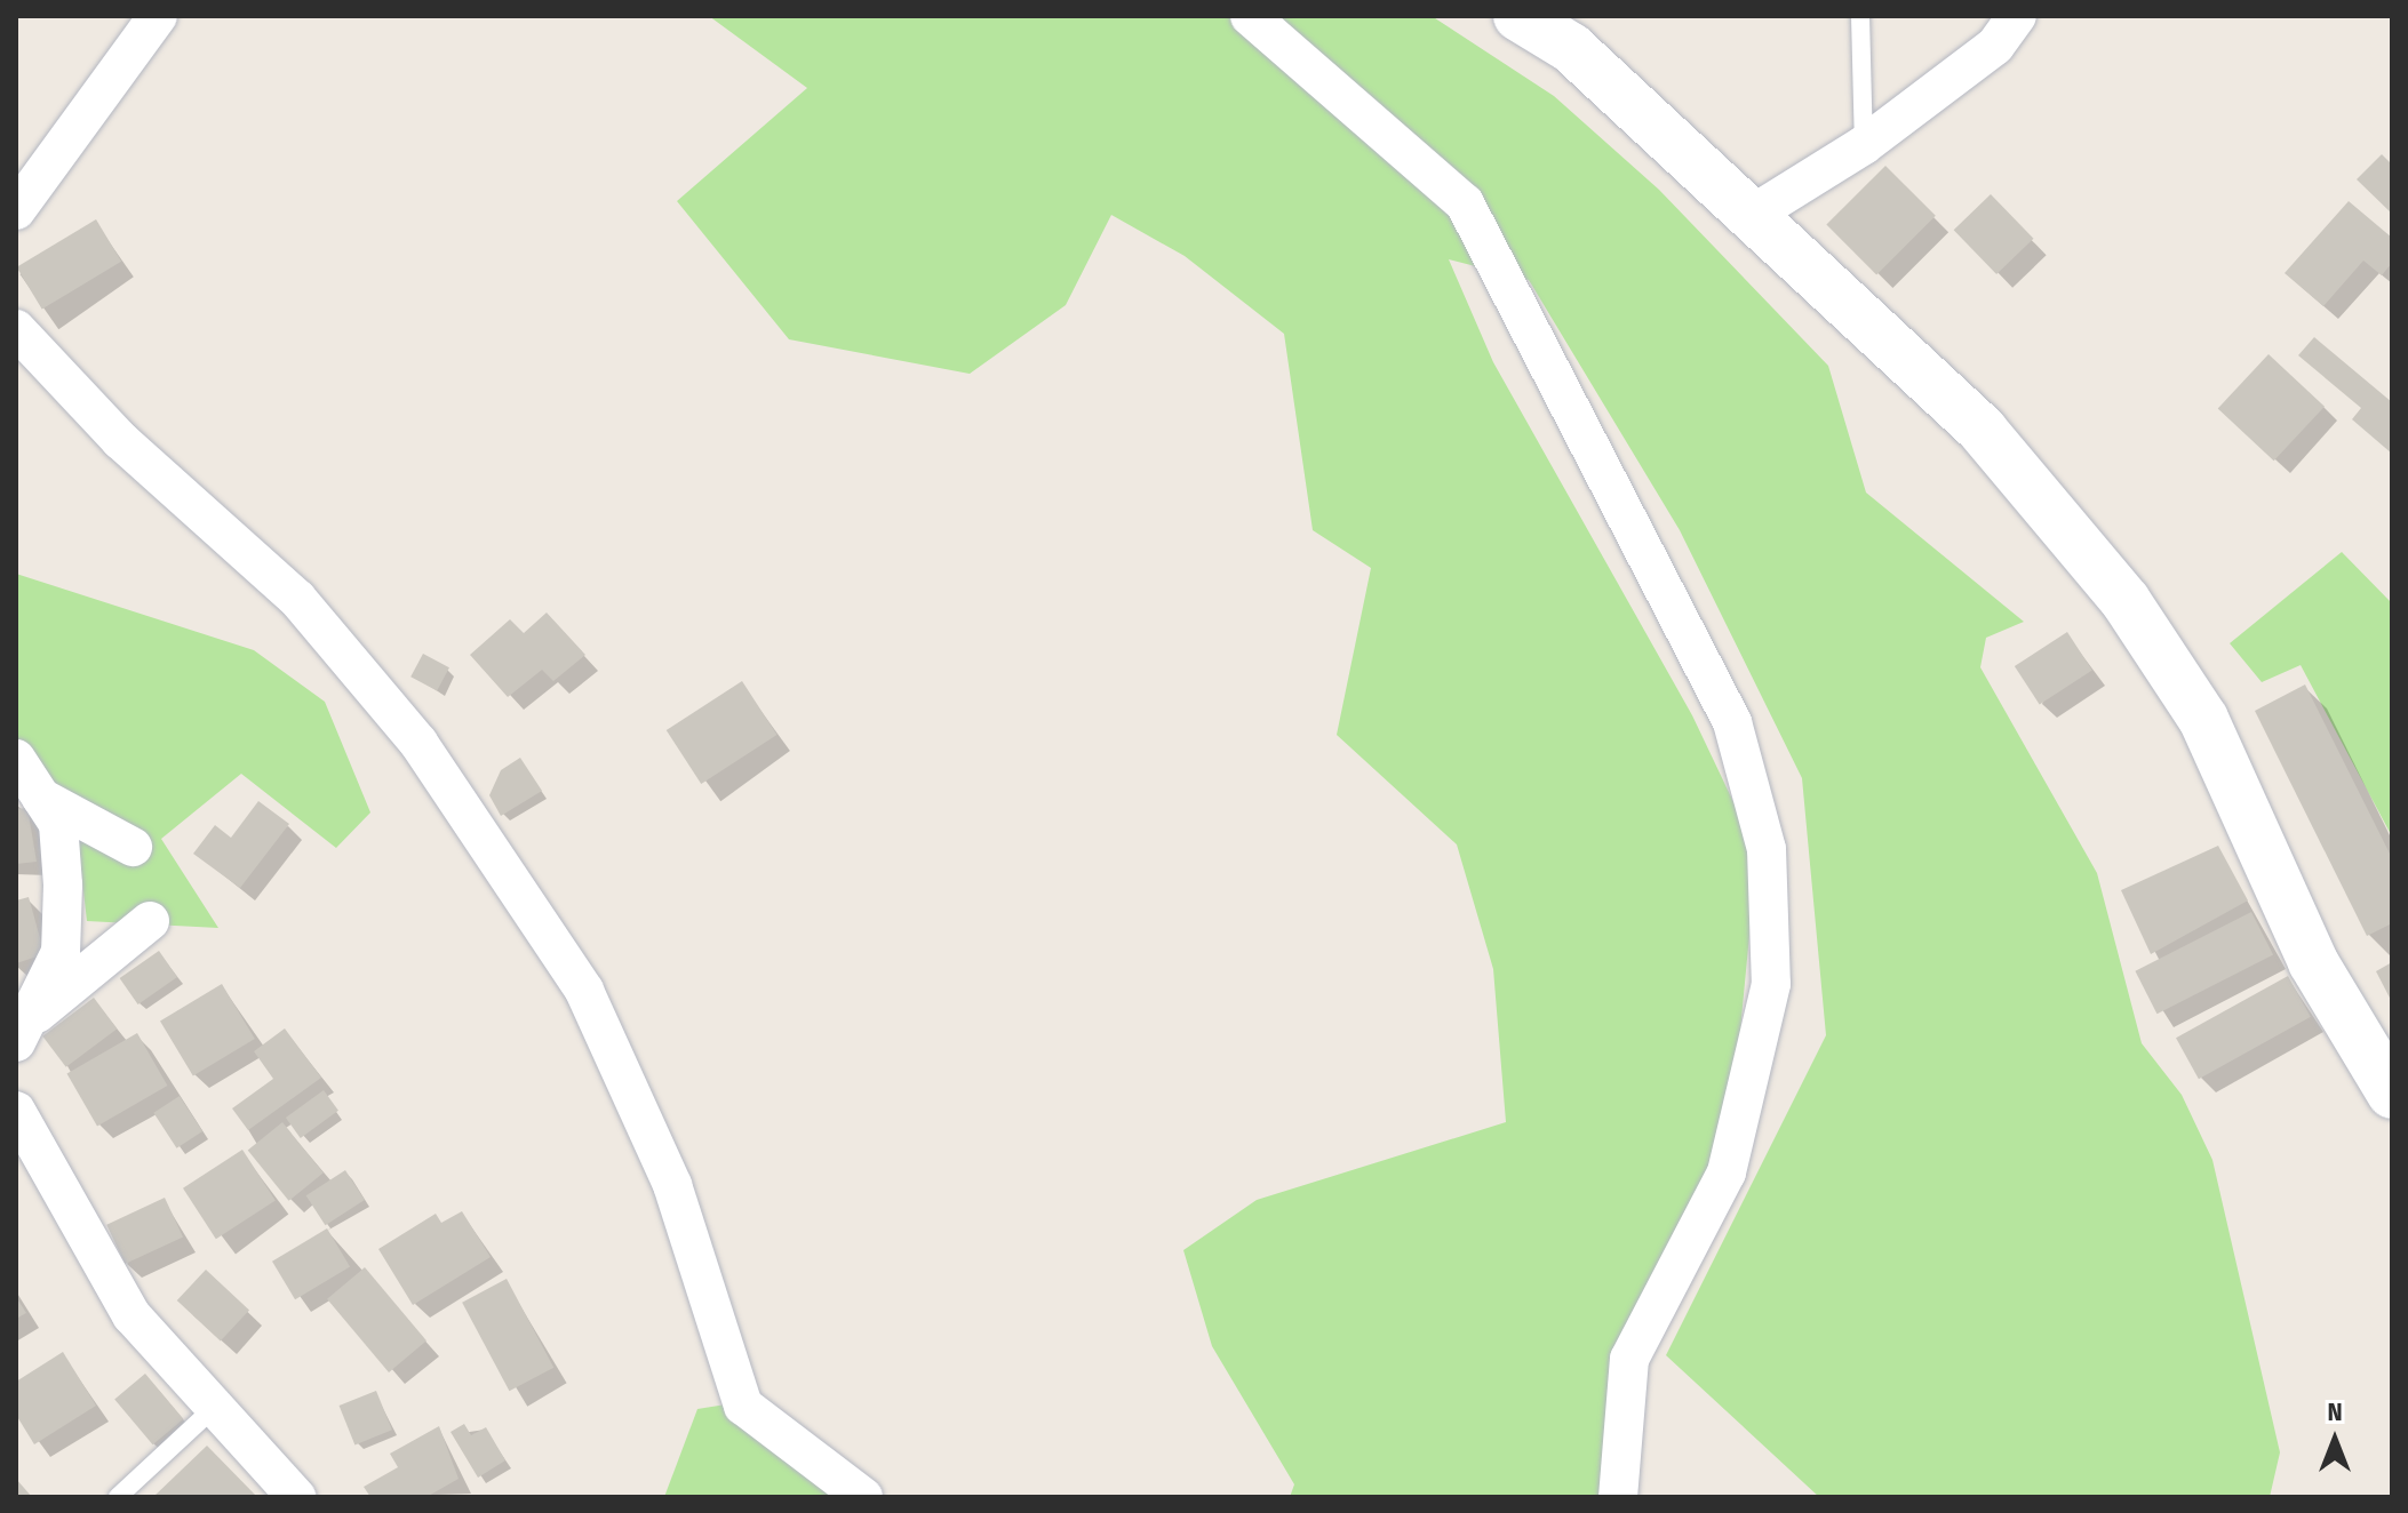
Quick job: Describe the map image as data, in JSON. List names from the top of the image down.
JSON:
{
  "north": "top"
}
